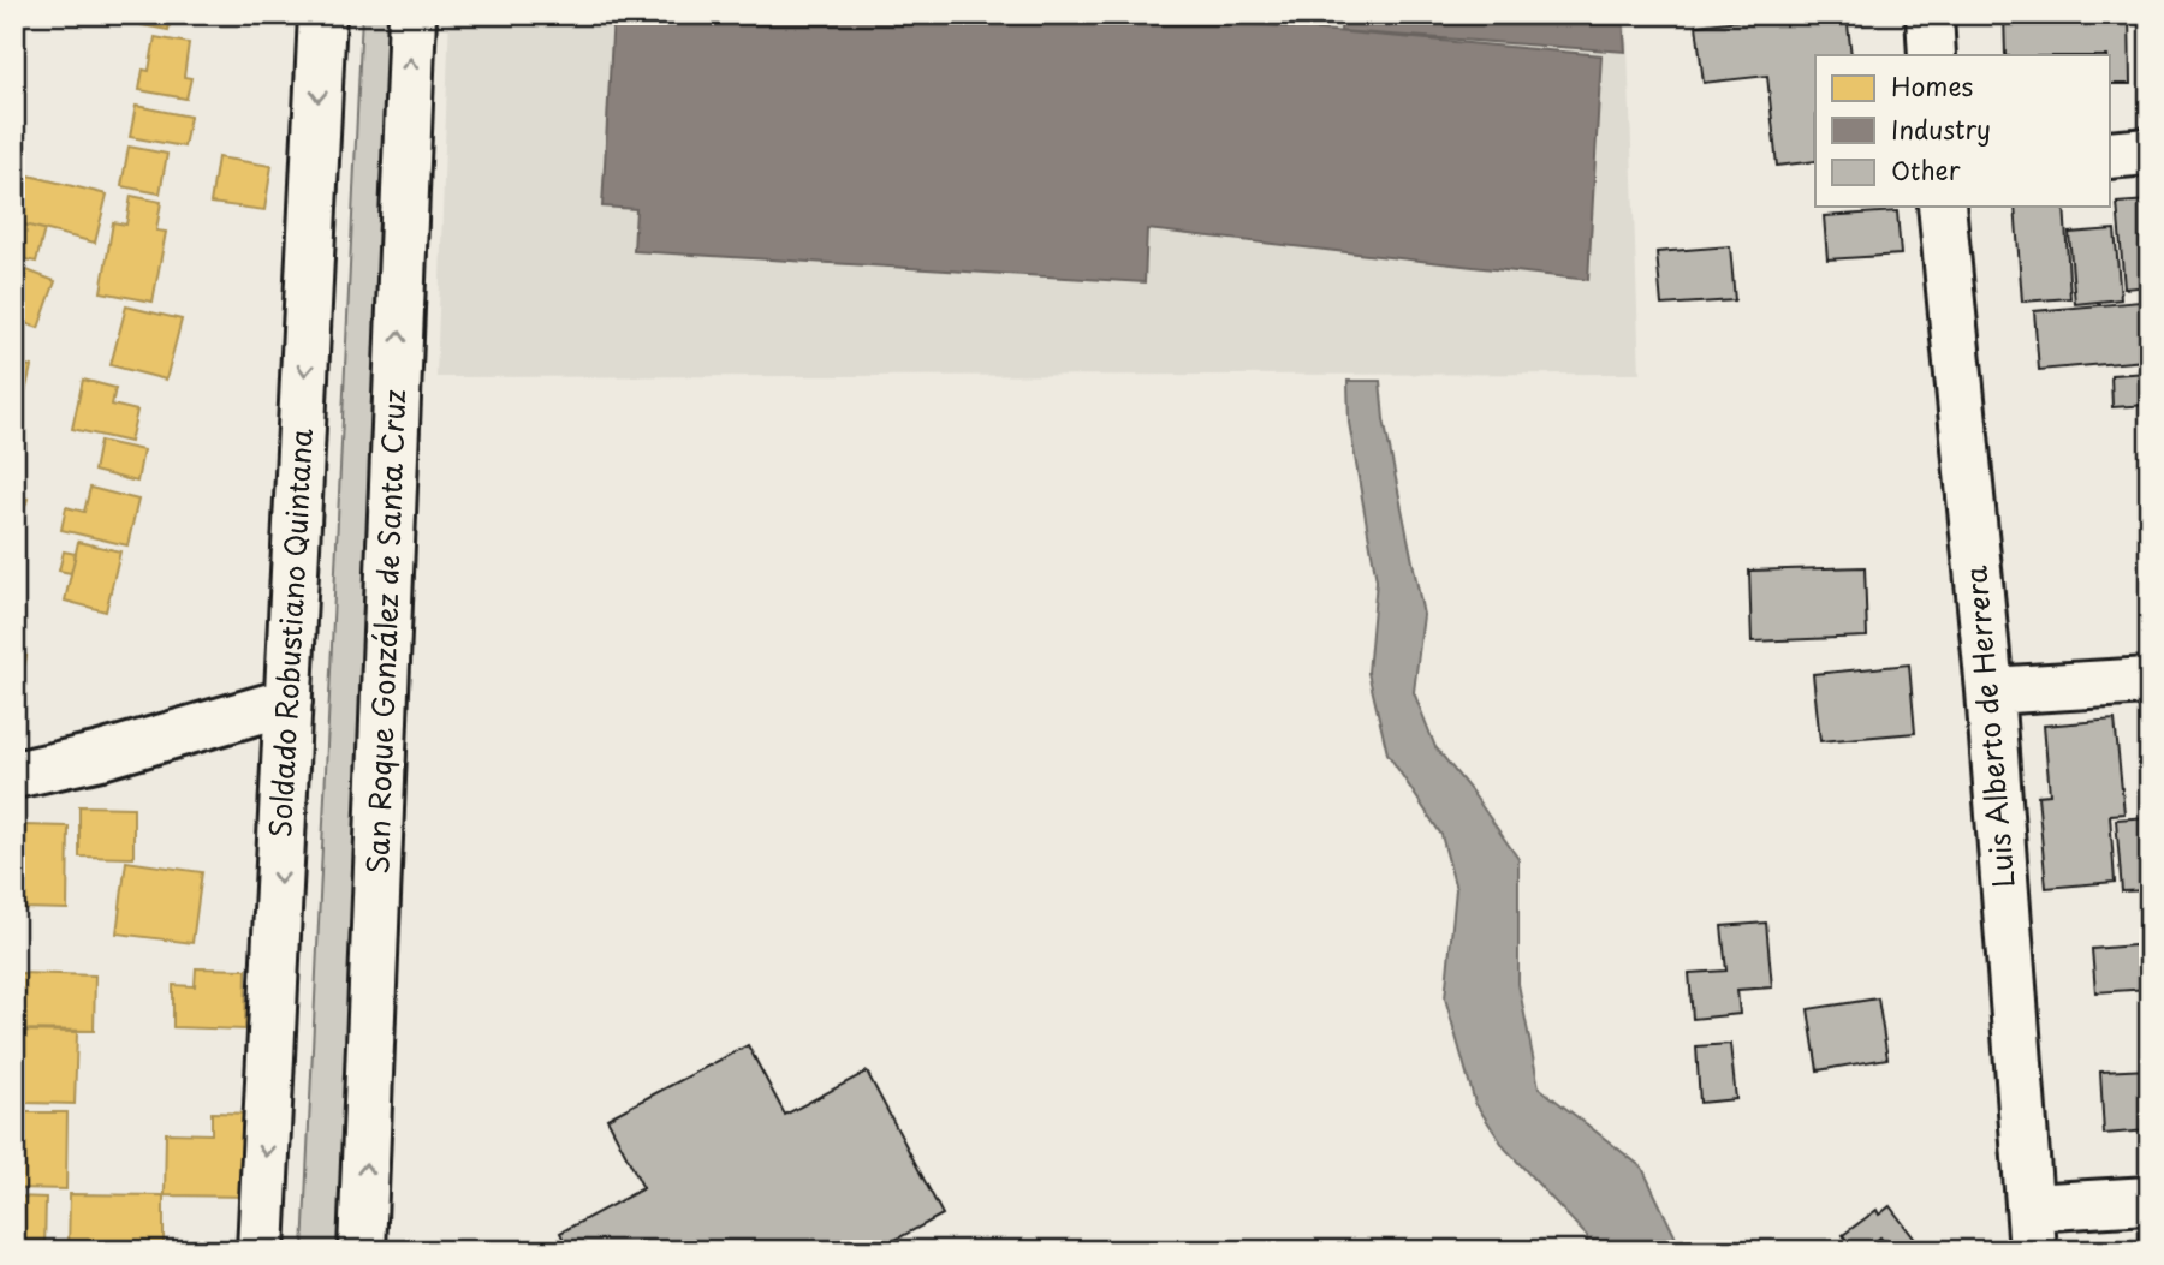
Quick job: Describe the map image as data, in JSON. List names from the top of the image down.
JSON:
{
  "streets": {
    "street": ["San Roque González de Santa Cruz", "Soldado Robustiano Quintana", "Luis Alberto de Herrera"]
  },
  "one_way": ["San Roque González de Santa Cruz", "Soldado Robustiano Quintana"],
  "legend": ["Homes", "Industry", "Other"]
}
